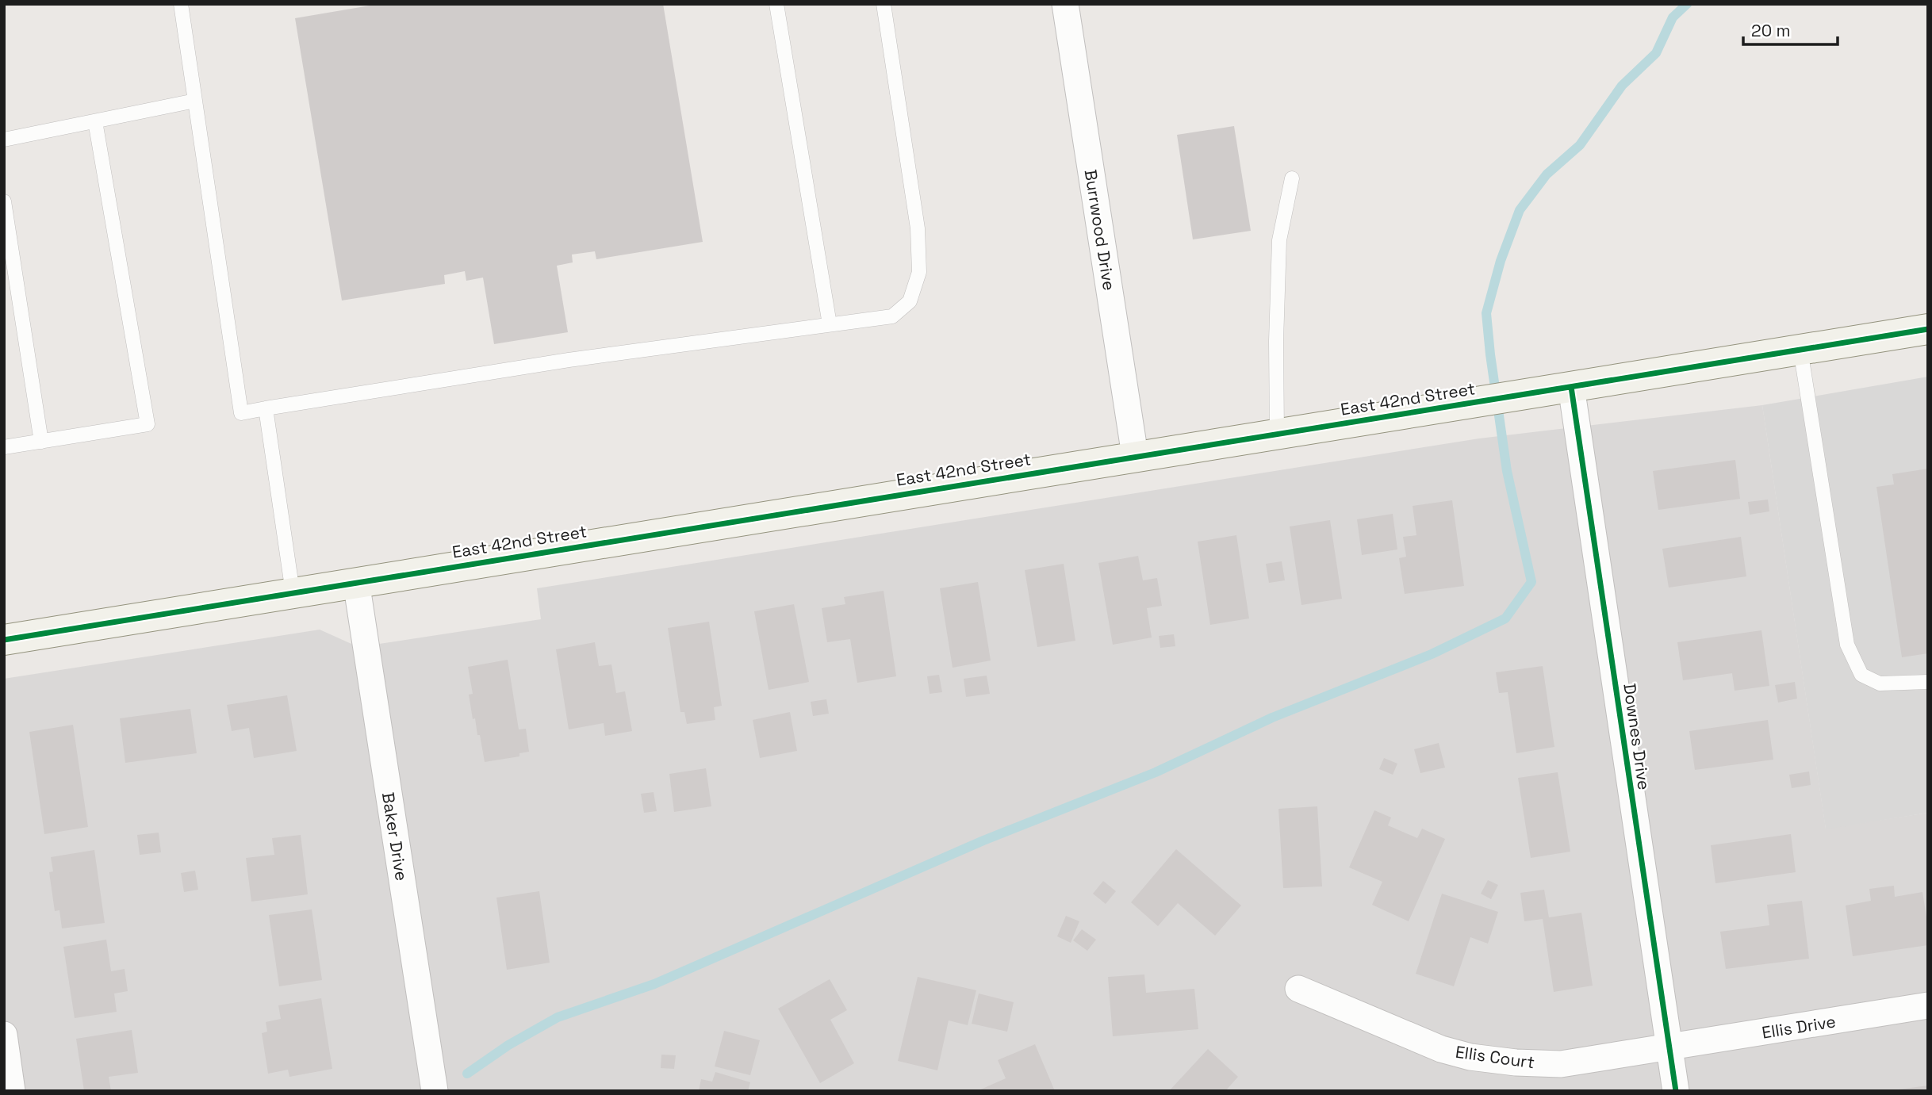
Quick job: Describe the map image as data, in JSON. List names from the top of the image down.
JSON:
{
  "streets": {
    "street": [
      "Burrwood Drive",
      "East 42nd Street",
      "Downes Drive",
      "Baker Drive",
      "Ellis Drive",
      "Ellis Court"
    ]
  },
  "crossings": [
    ["Burrwood Drive", "East 42nd Street"],
    ["East 42nd Street", "Downes Drive"],
    ["East 42nd Street", "Baker Drive"],
    ["Downes Drive", "Ellis Drive"],
    ["Downes Drive", "Ellis Court"],
    ["Ellis Drive", "Ellis Court"]
  ],
  "scale_bar": "20 m"
}
